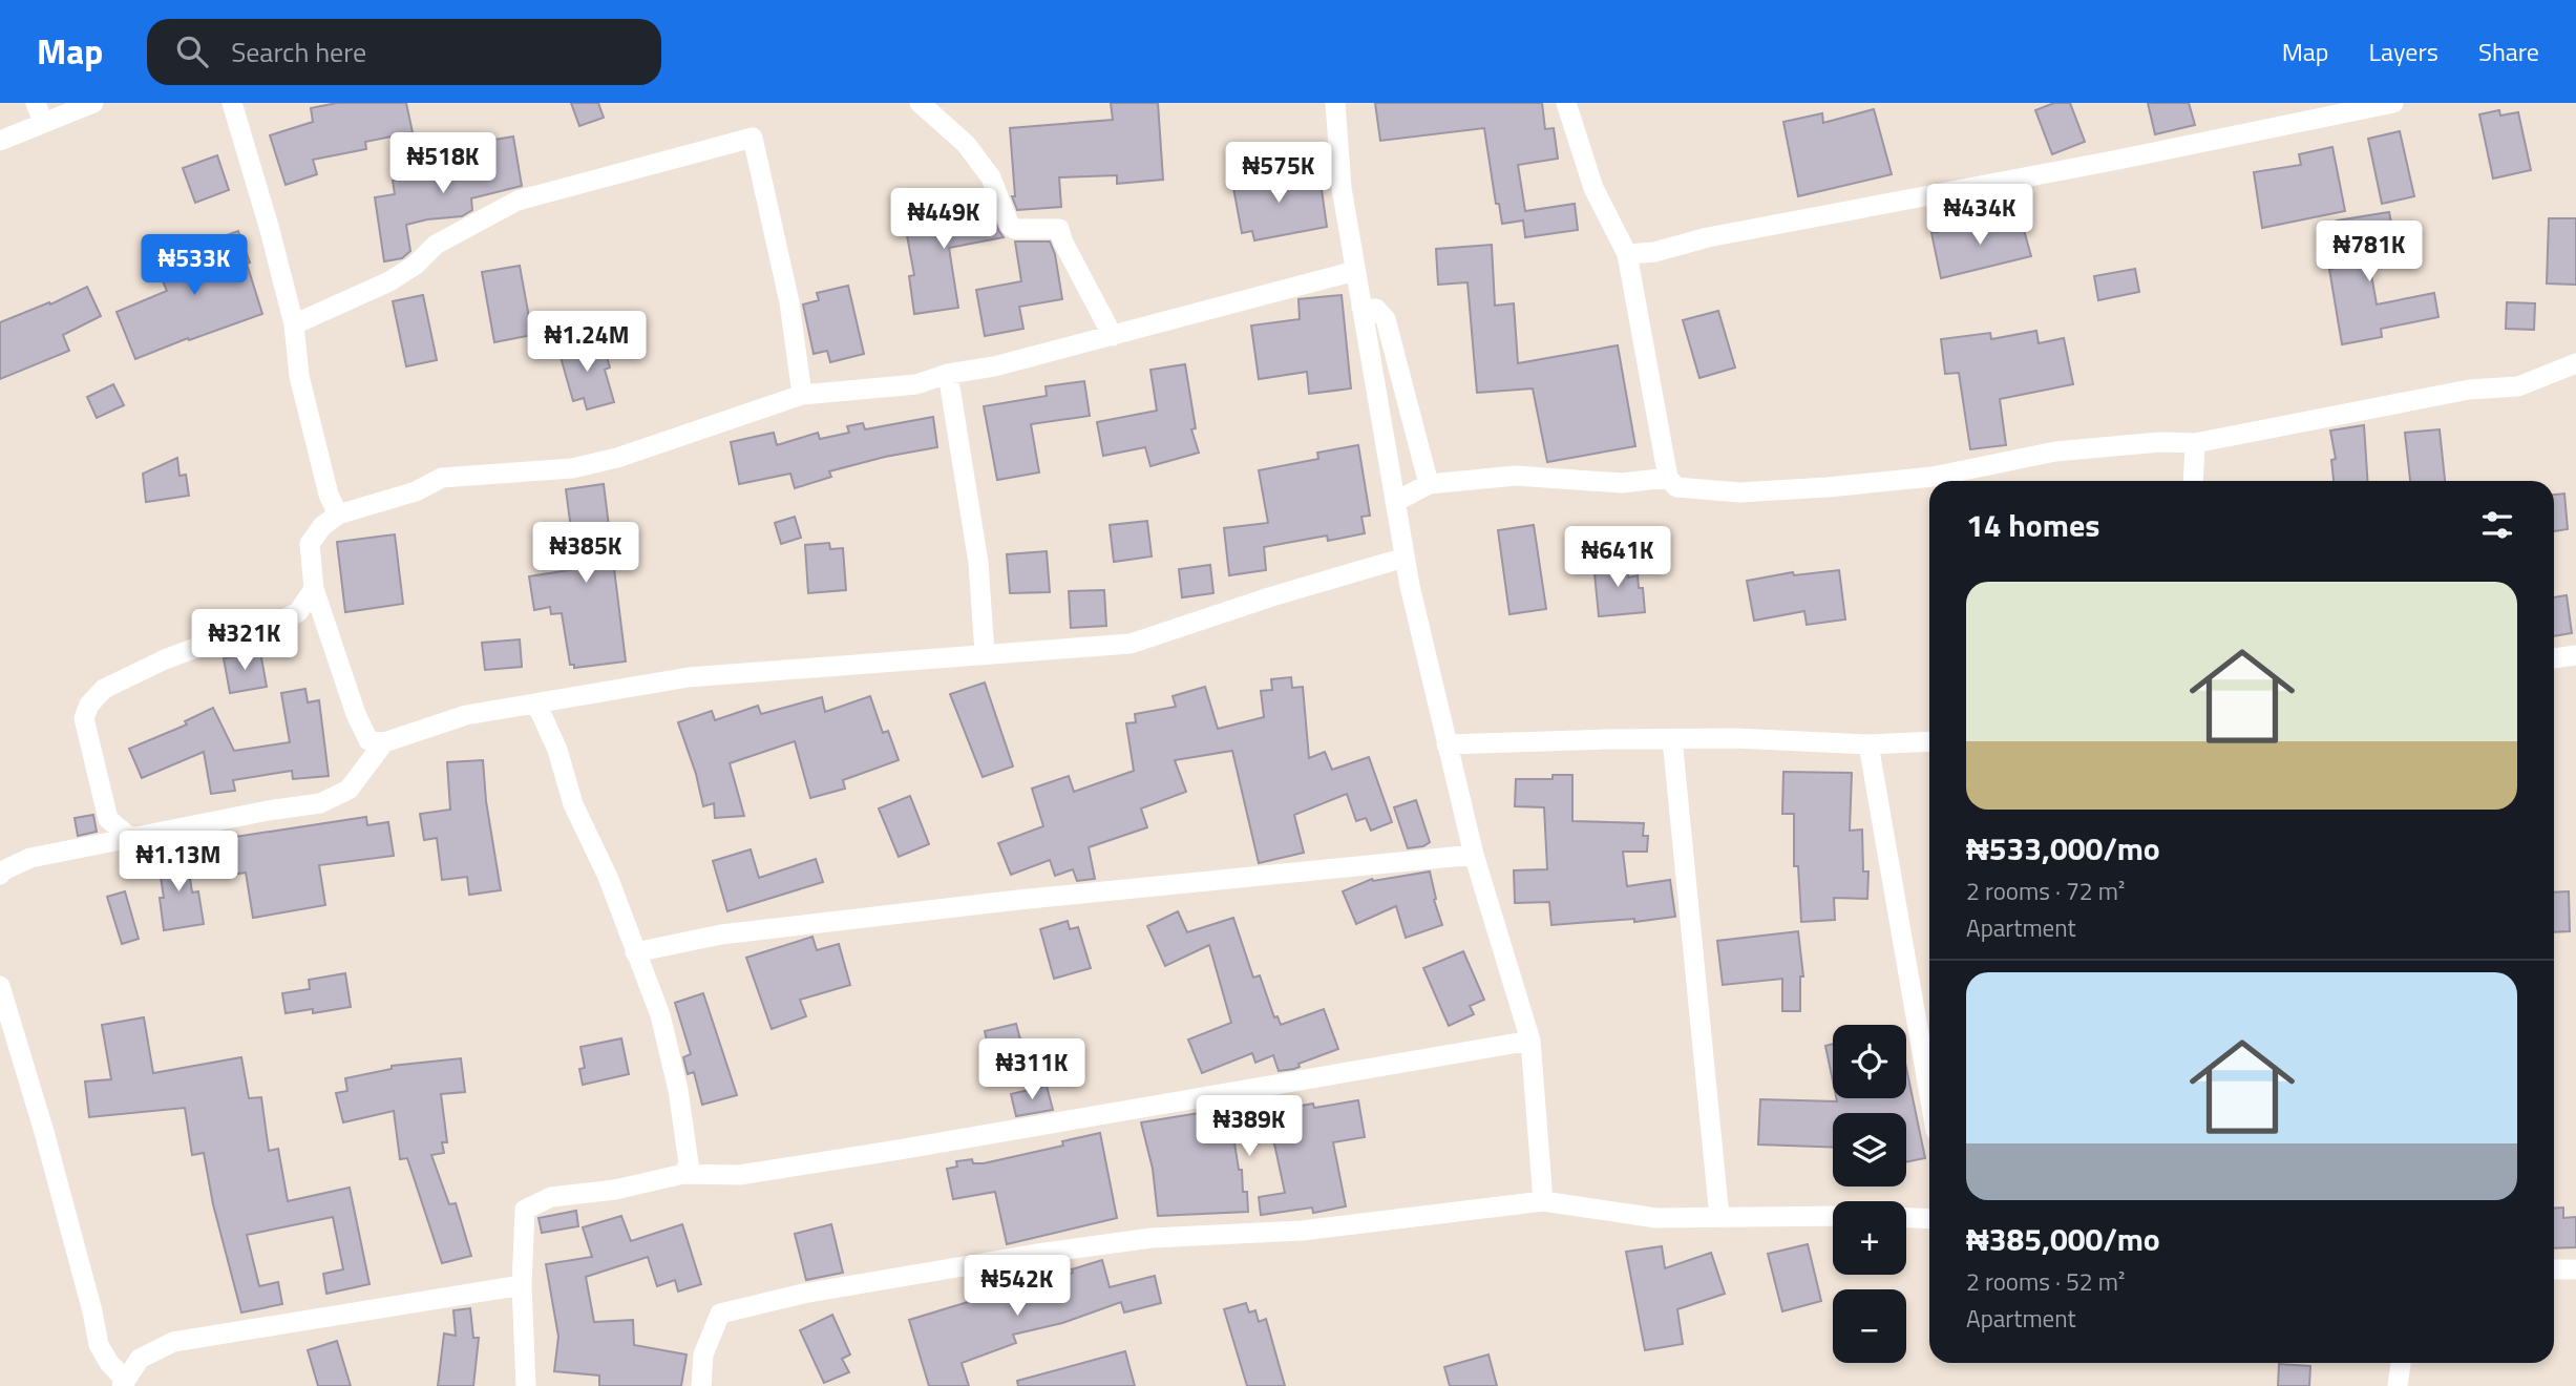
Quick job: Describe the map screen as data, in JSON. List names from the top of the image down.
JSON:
{
  "page": {
    "header": "Map",
    "search": "Search here",
    "nav": ["Map", "Layers", "Share"],
    "price": [
      "₦518K",
      "₦575K",
      "₦434K",
      "₦449K",
      "₦781K",
      "₦533K",
      "₦1.24M",
      "₦385K",
      "₦641K",
      "₦321K",
      "₦1.13M",
      "₦311K",
      "₦389K",
      "₦542K"
    ],
    "heading": "14 homes",
    "list": [
      {
        "name": "₦533,000/mo",
        "note": "2 rooms · 72 m² · Apartment"
      },
      {
        "name": "₦385,000/mo",
        "note": "2 rooms · 52 m² · Apartment"
      }
    ],
    "map_buttons": ["+", "−"]
  }
}
